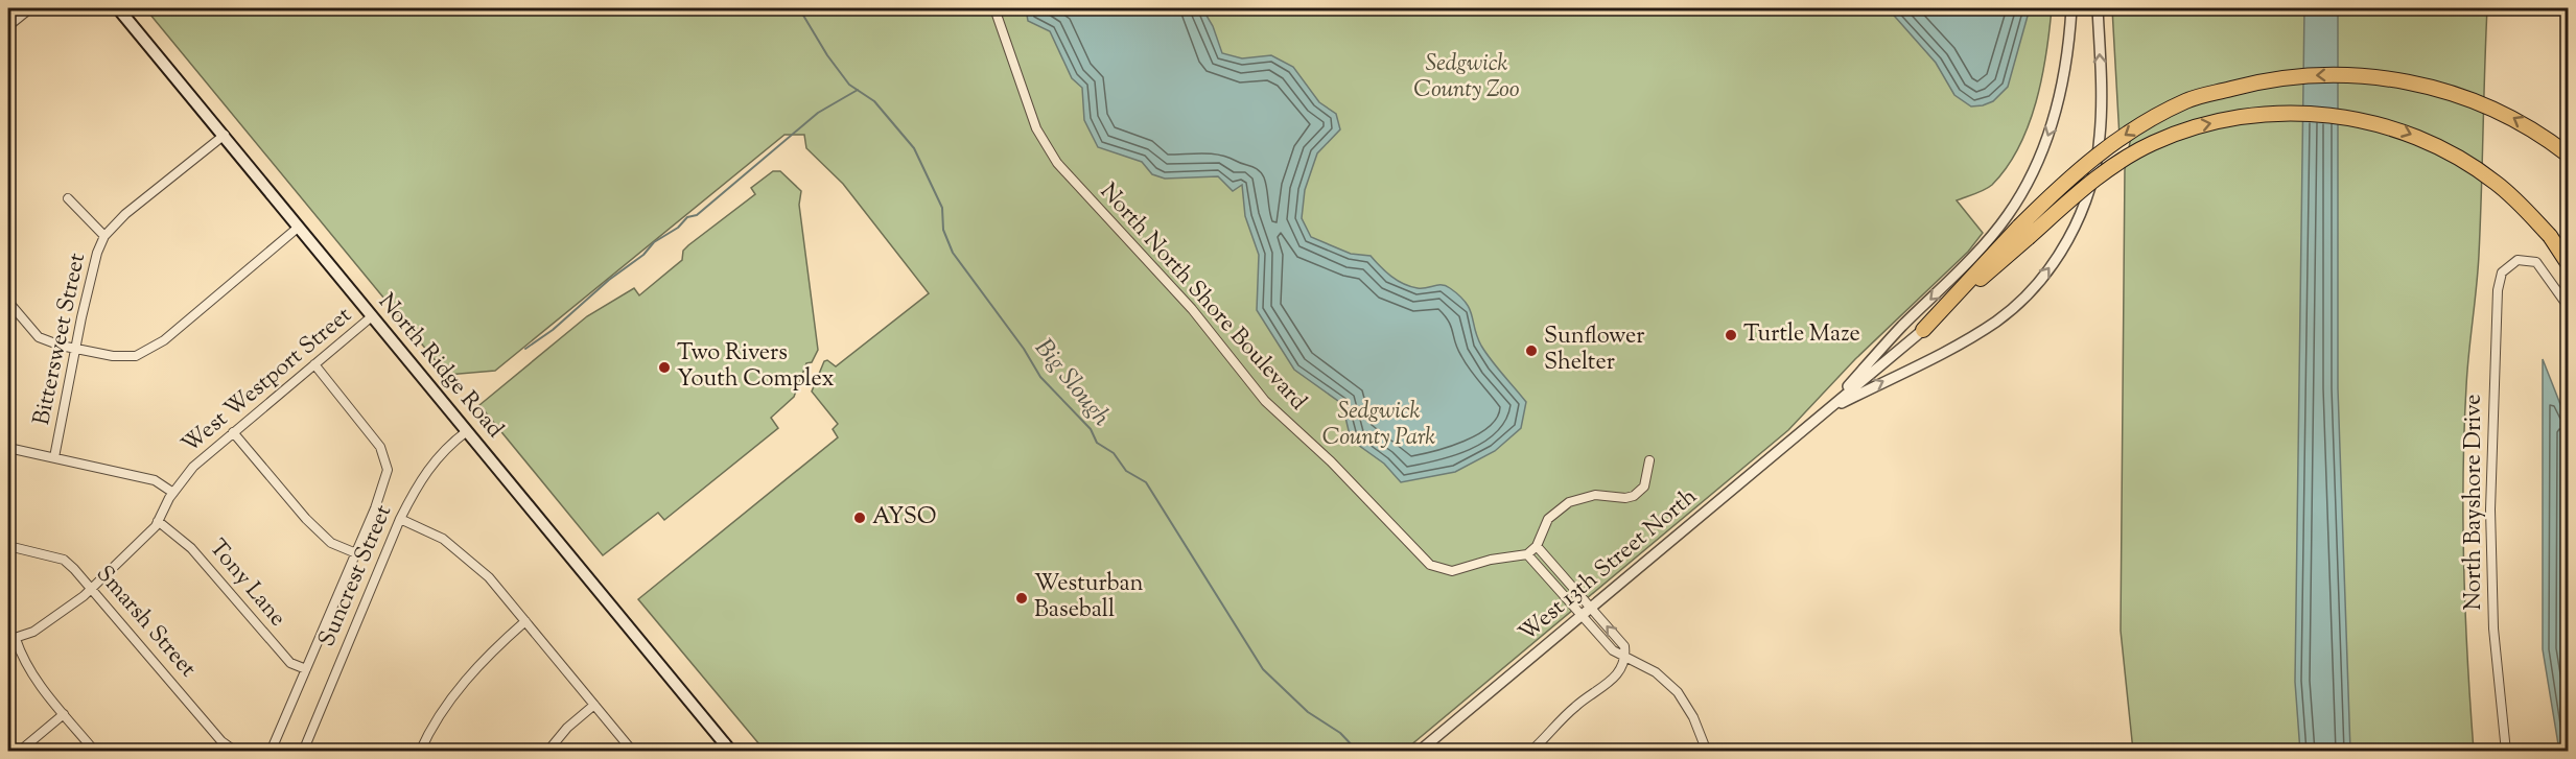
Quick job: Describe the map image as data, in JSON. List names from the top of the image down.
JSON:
{
  "streets": {
    "main road": ["North Ridge Road"],
    "street": [
      "North North Shore Boulevard",
      "Bittersweet Street",
      "West Westport Street",
      "North Bayshore Drive",
      "West 13th Street North",
      "Suncrest Street",
      "Tony Lane",
      "Smarsh Street"
    ]
  },
  "crossings": [
    ["Bittersweet Street", "North Ridge Road"],
    ["North Ridge Road", "West Westport Street"],
    ["North Ridge Road", "Suncrest Street"],
    ["West Westport Street", "Tony Lane"],
    ["West Westport Street", "Smarsh Street"]
  ],
  "water": ["Big Slough"],
  "parks": ["Sedgwick County Zoo", "Sedgwick County Park"],
  "places": [
    "Turtle Maze",
    "Sunflower Shelter",
    "Two Rivers Youth Complex",
    "AYSO",
    "Westurban Baseball"
  ]
}
